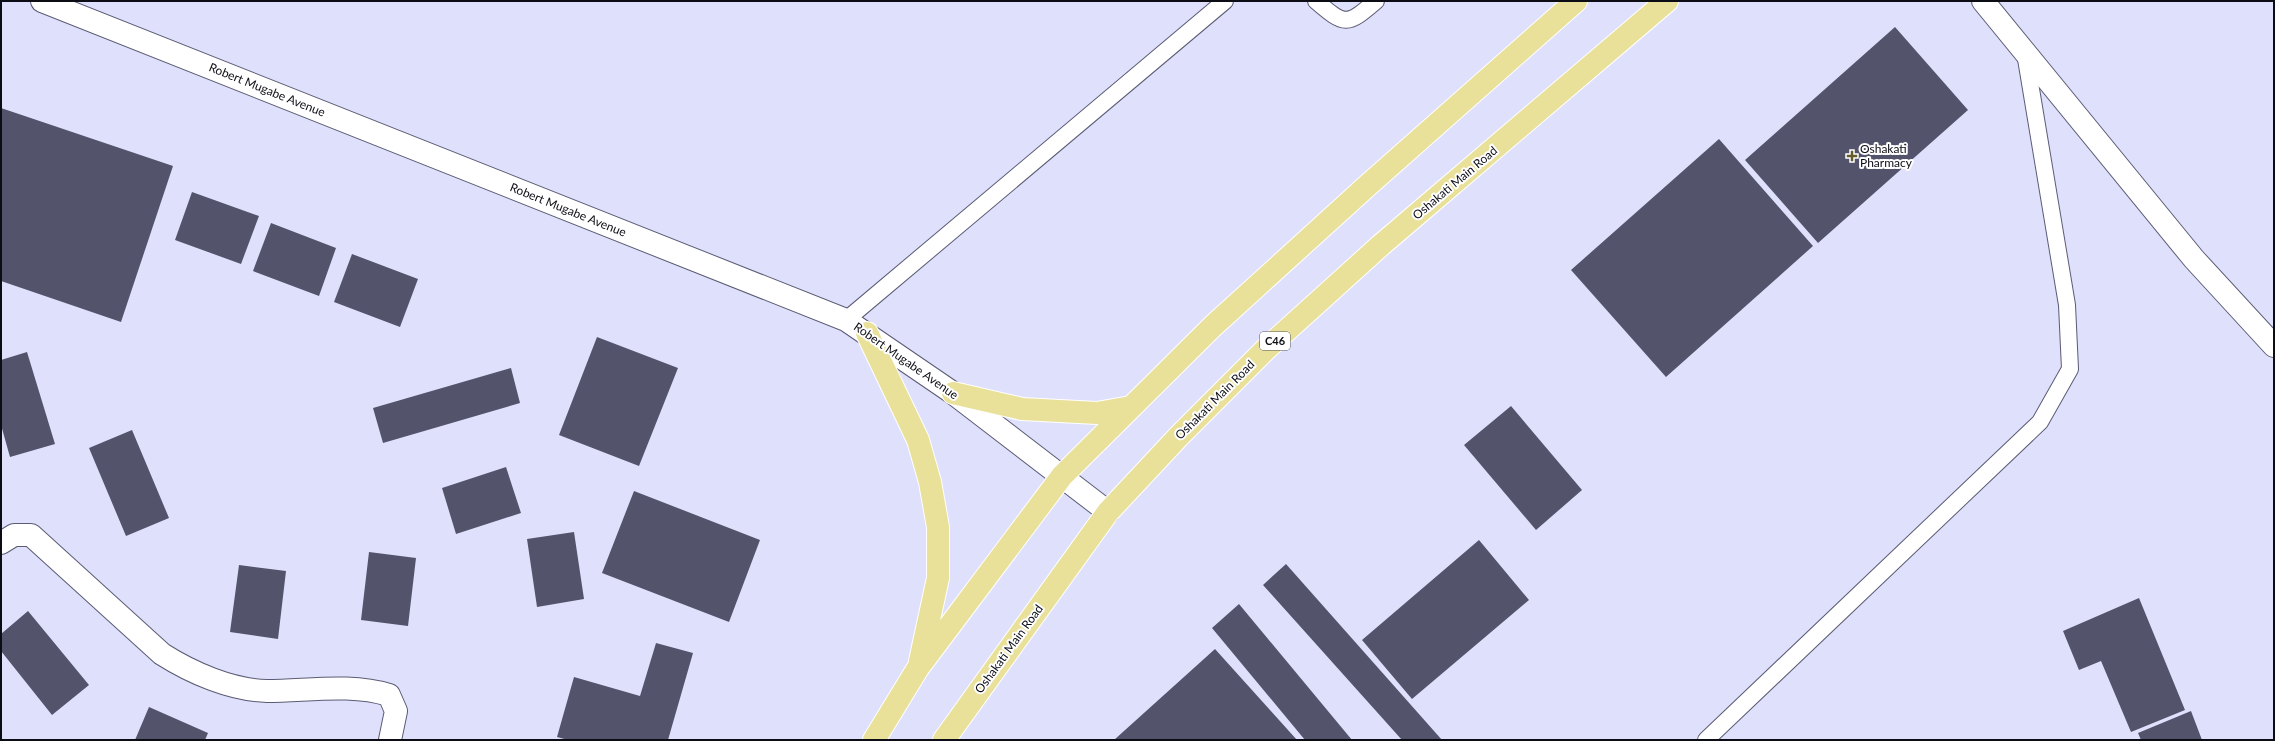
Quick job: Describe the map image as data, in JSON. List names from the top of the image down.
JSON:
{
  "streets": {
    "main road": ["Oshakati Main Road", "C46"],
    "street": ["Robert Mugabe Avenue"]
  },
  "crossings": [
    ["Robert Mugabe Avenue", "Oshakati Main Road"]
  ],
  "places": {
    "health": ["Oshakati Pharmacy"]
  }
}
